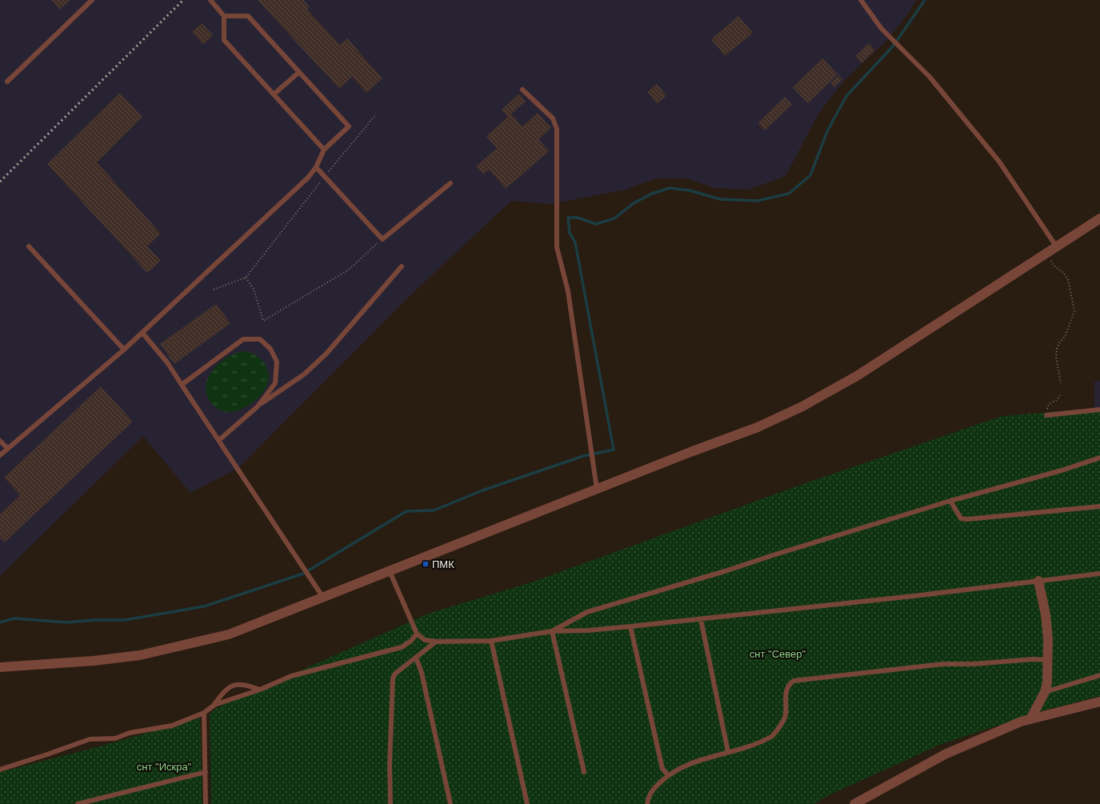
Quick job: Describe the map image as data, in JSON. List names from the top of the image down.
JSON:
{
  "parks": ["снт \"Север\"", "снт \"Искра\""],
  "places": {
    "transit": ["ПМК"]
  }
}
